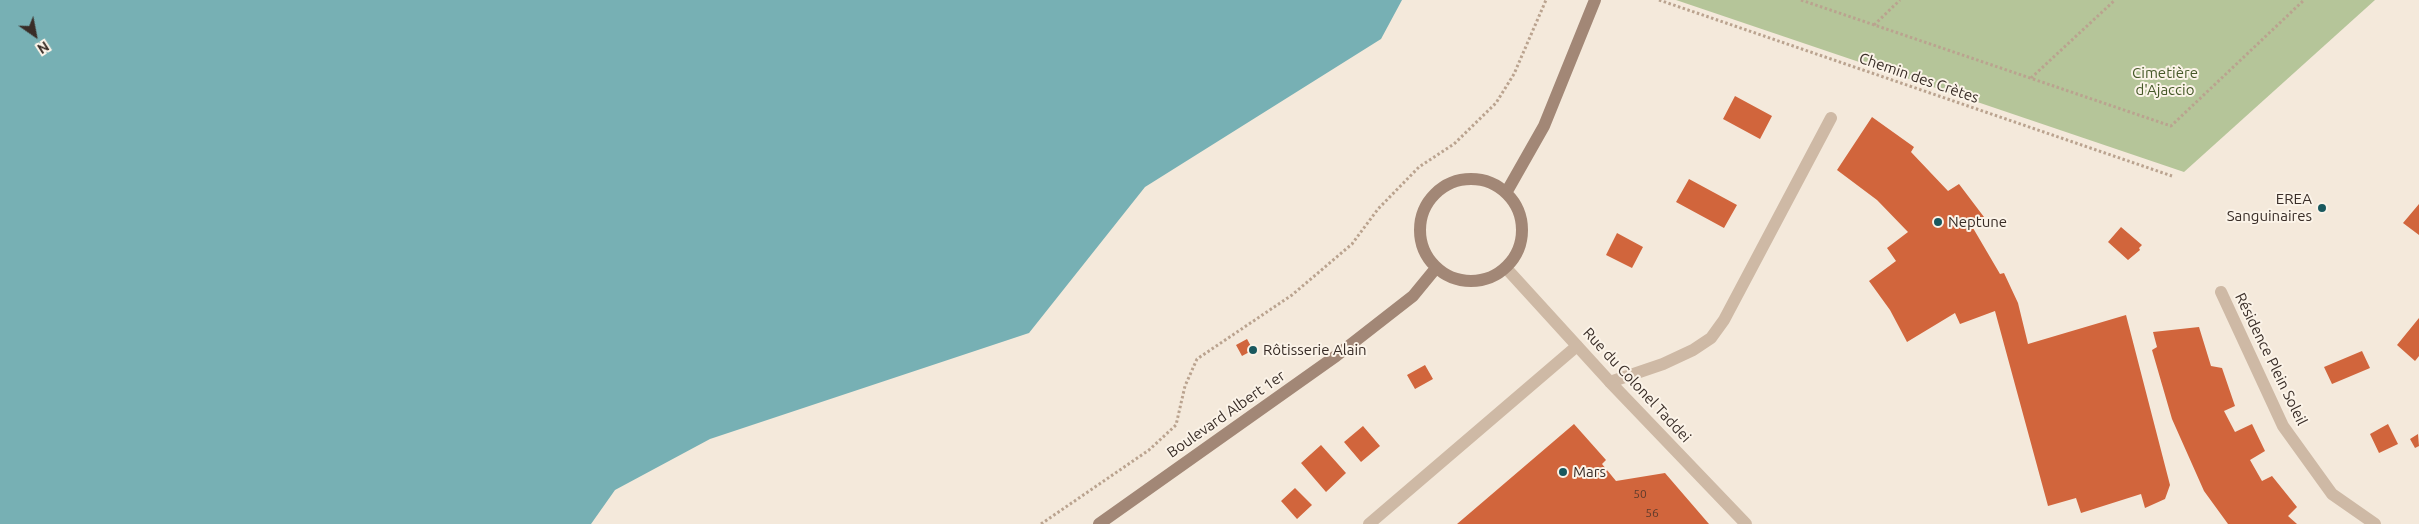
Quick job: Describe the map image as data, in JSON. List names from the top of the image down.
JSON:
{
  "streets": {
    "main road": ["Boulevard Albert 1er"],
    "street": ["Résidence Plein Soleil", "Rue du Colonel Taddei"],
    "path": ["Chemin des Crètes"]
  },
  "crossings": [
    ["Rue du Colonel Taddei", "Boulevard Albert 1er"]
  ],
  "parks": ["Cimetière d'Ajaccio"],
  "places": [
    "EREA Sanguinaires",
    "Neptune",
    "Rôtisserie Alain",
    "Mars"
  ],
  "house_numbers": ["50", "56"],
  "north": "bottom right"
}
